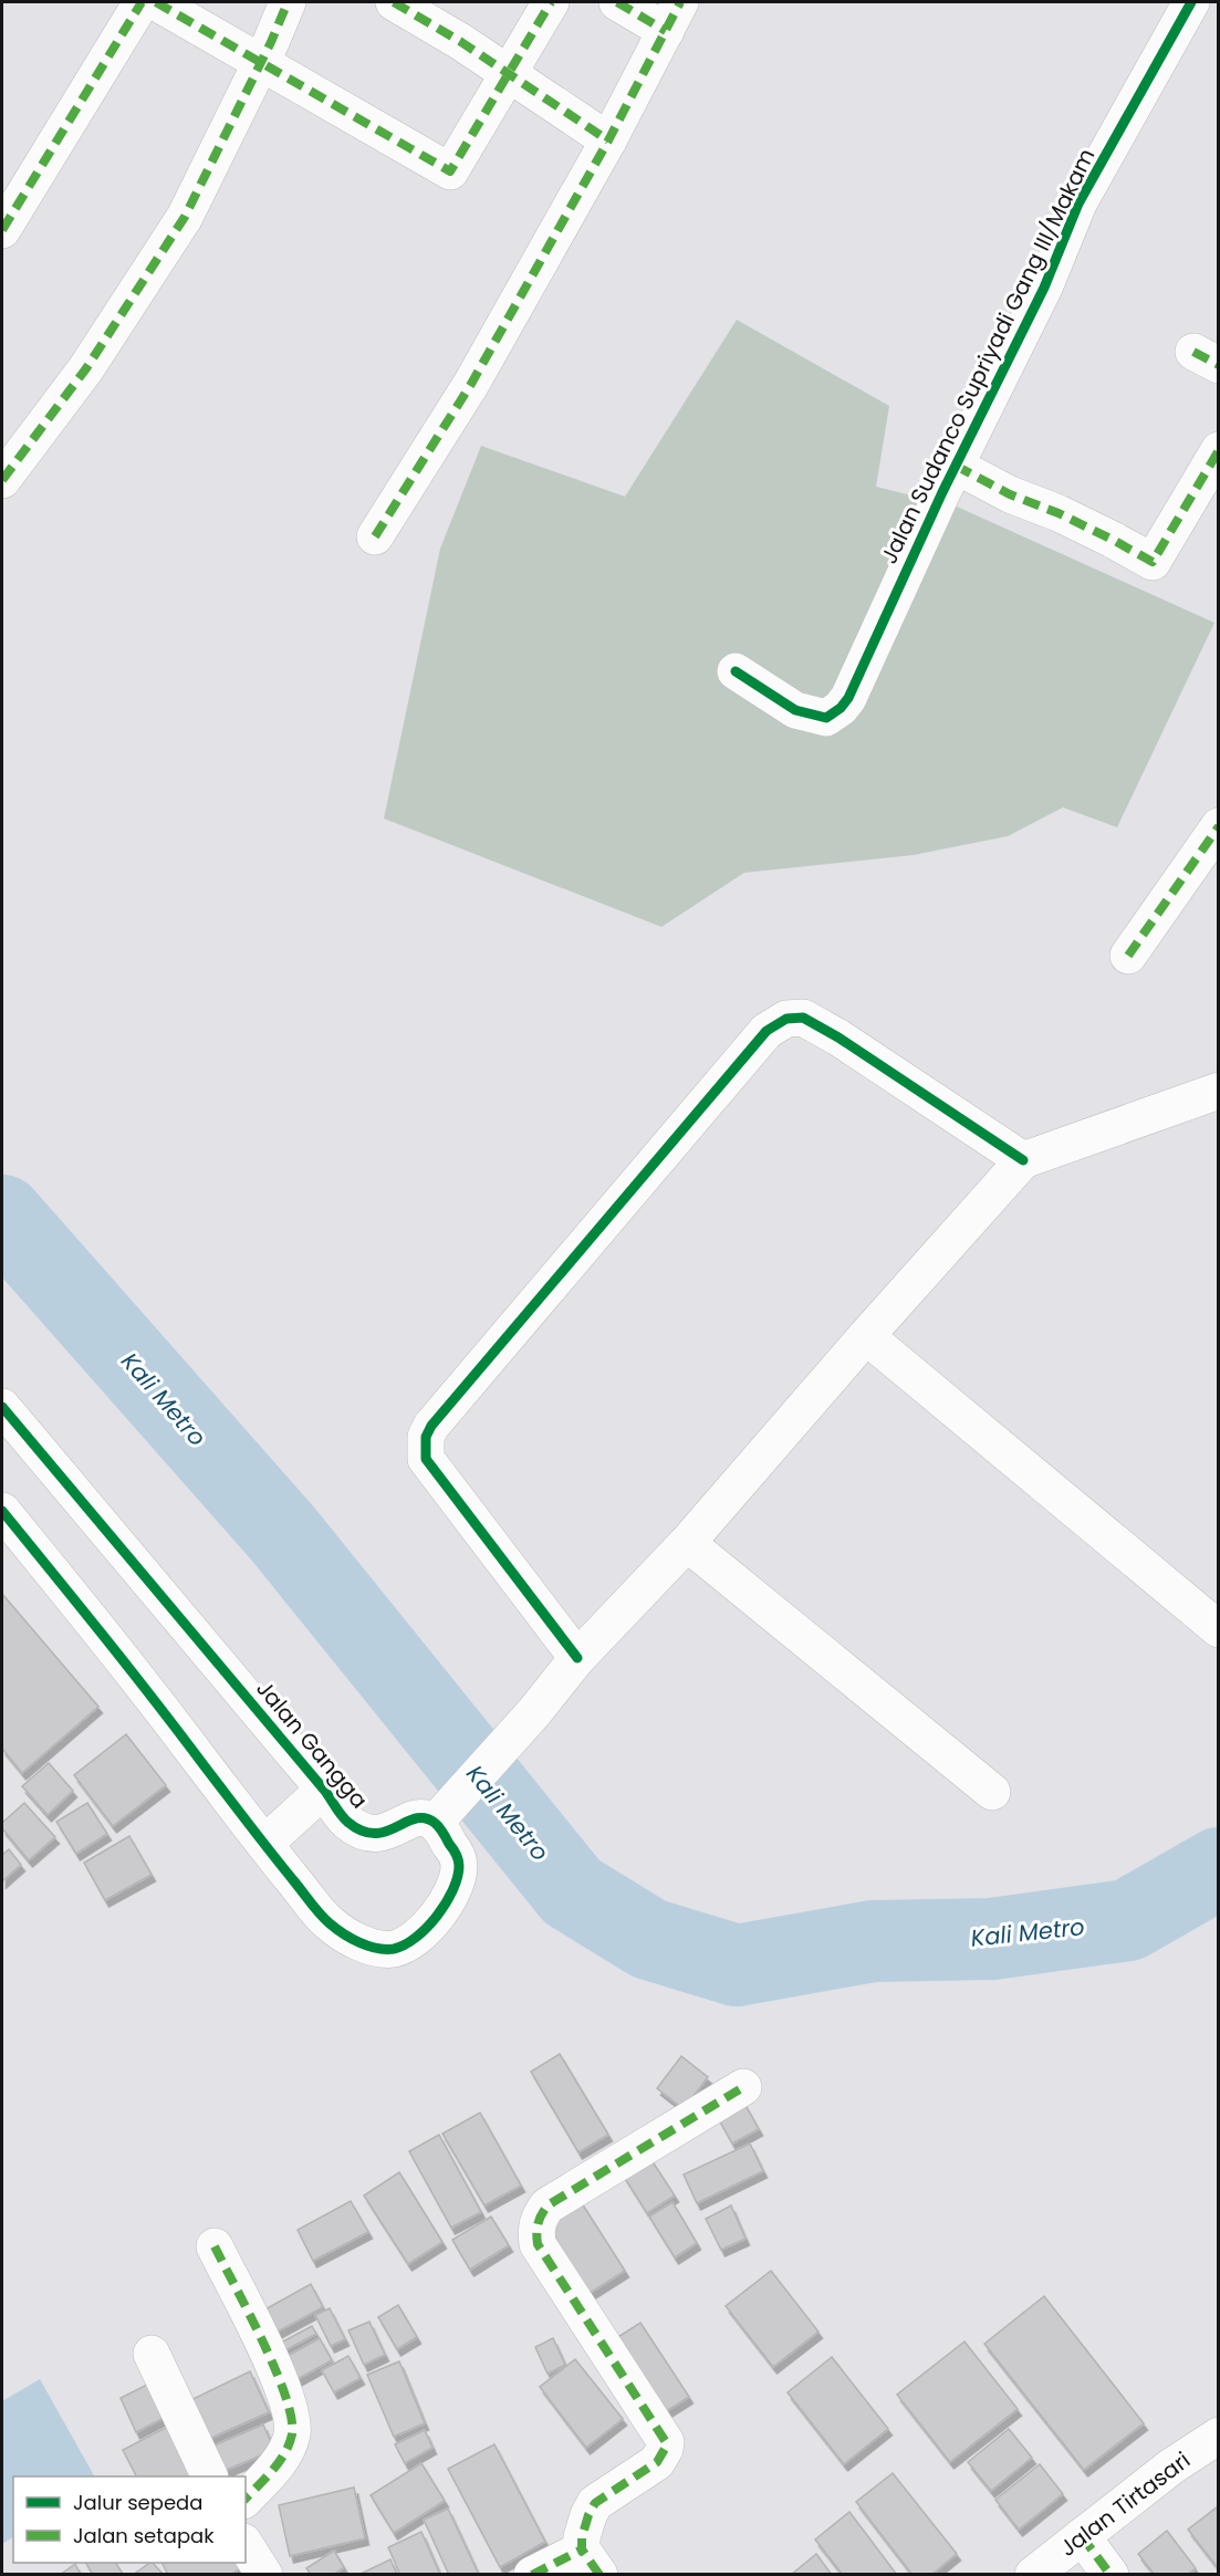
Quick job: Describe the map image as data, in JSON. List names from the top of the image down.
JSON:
{
  "streets": {
    "street": ["Jalan Sudanco Supriyadi Gang III/Makam", "Jalan Gangga", "Jalan Tirtasari"]
  },
  "water": ["Kali Metro"],
  "legend": ["Jalur sepeda", "Jalan setapak"]
}
